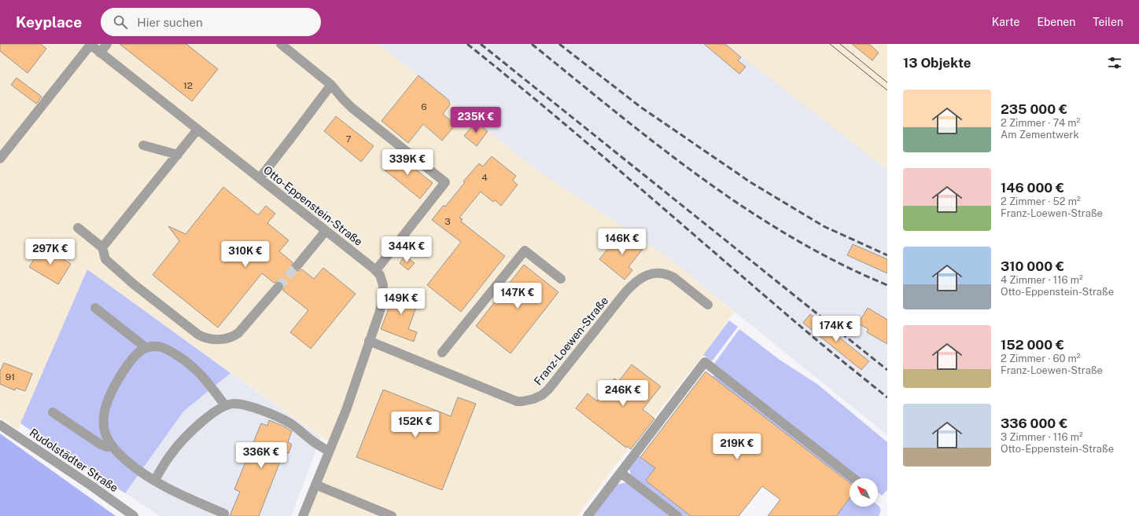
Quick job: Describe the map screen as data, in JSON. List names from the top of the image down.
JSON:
{
  "streets": {
    "street": ["Otto-Eppenstein-Straße", "Franz-Loewen-Straße", "Rudolstädter Straße"]
  },
  "crossings": [
    ["Otto-Eppenstein-Straße", "Franz-Loewen-Straße"]
  ],
  "house_numbers": [
    "12",
    "6",
    "7",
    "4",
    "3",
    "91"
  ],
  "north": "top left",
  "page": {
    "header": "Keyplace",
    "search": "Hier suchen",
    "nav": ["Karte", "Ebenen", "Teilen"],
    "heading": "13 Objekte",
    "list": [
      {
        "name": "235 000 €",
        "note": "2 Zimmer · 74 m² · Am Zementwerk"
      },
      {
        "name": "146 000 €",
        "note": "2 Zimmer · 52 m² · Franz-Loewen-Straße"
      },
      {
        "name": "310 000 €",
        "note": "4 Zimmer · 116 m² · Otto-Eppenstein-Straße"
      },
      {
        "name": "152 000 €",
        "note": "2 Zimmer · 60 m² · Franz-Loewen-Straße"
      },
      {
        "name": "336 000 €",
        "note": "3 Zimmer · 116 m² · Otto-Eppenstein-Straße"
      }
    ],
    "price": [
      "235K €",
      "339K €",
      "146K €",
      "344K €",
      "297K €",
      "310K €",
      "147K €",
      "149K €",
      "174K €",
      "246K €",
      "152K €",
      "219K €",
      "336K €"
    ]
  }
}
